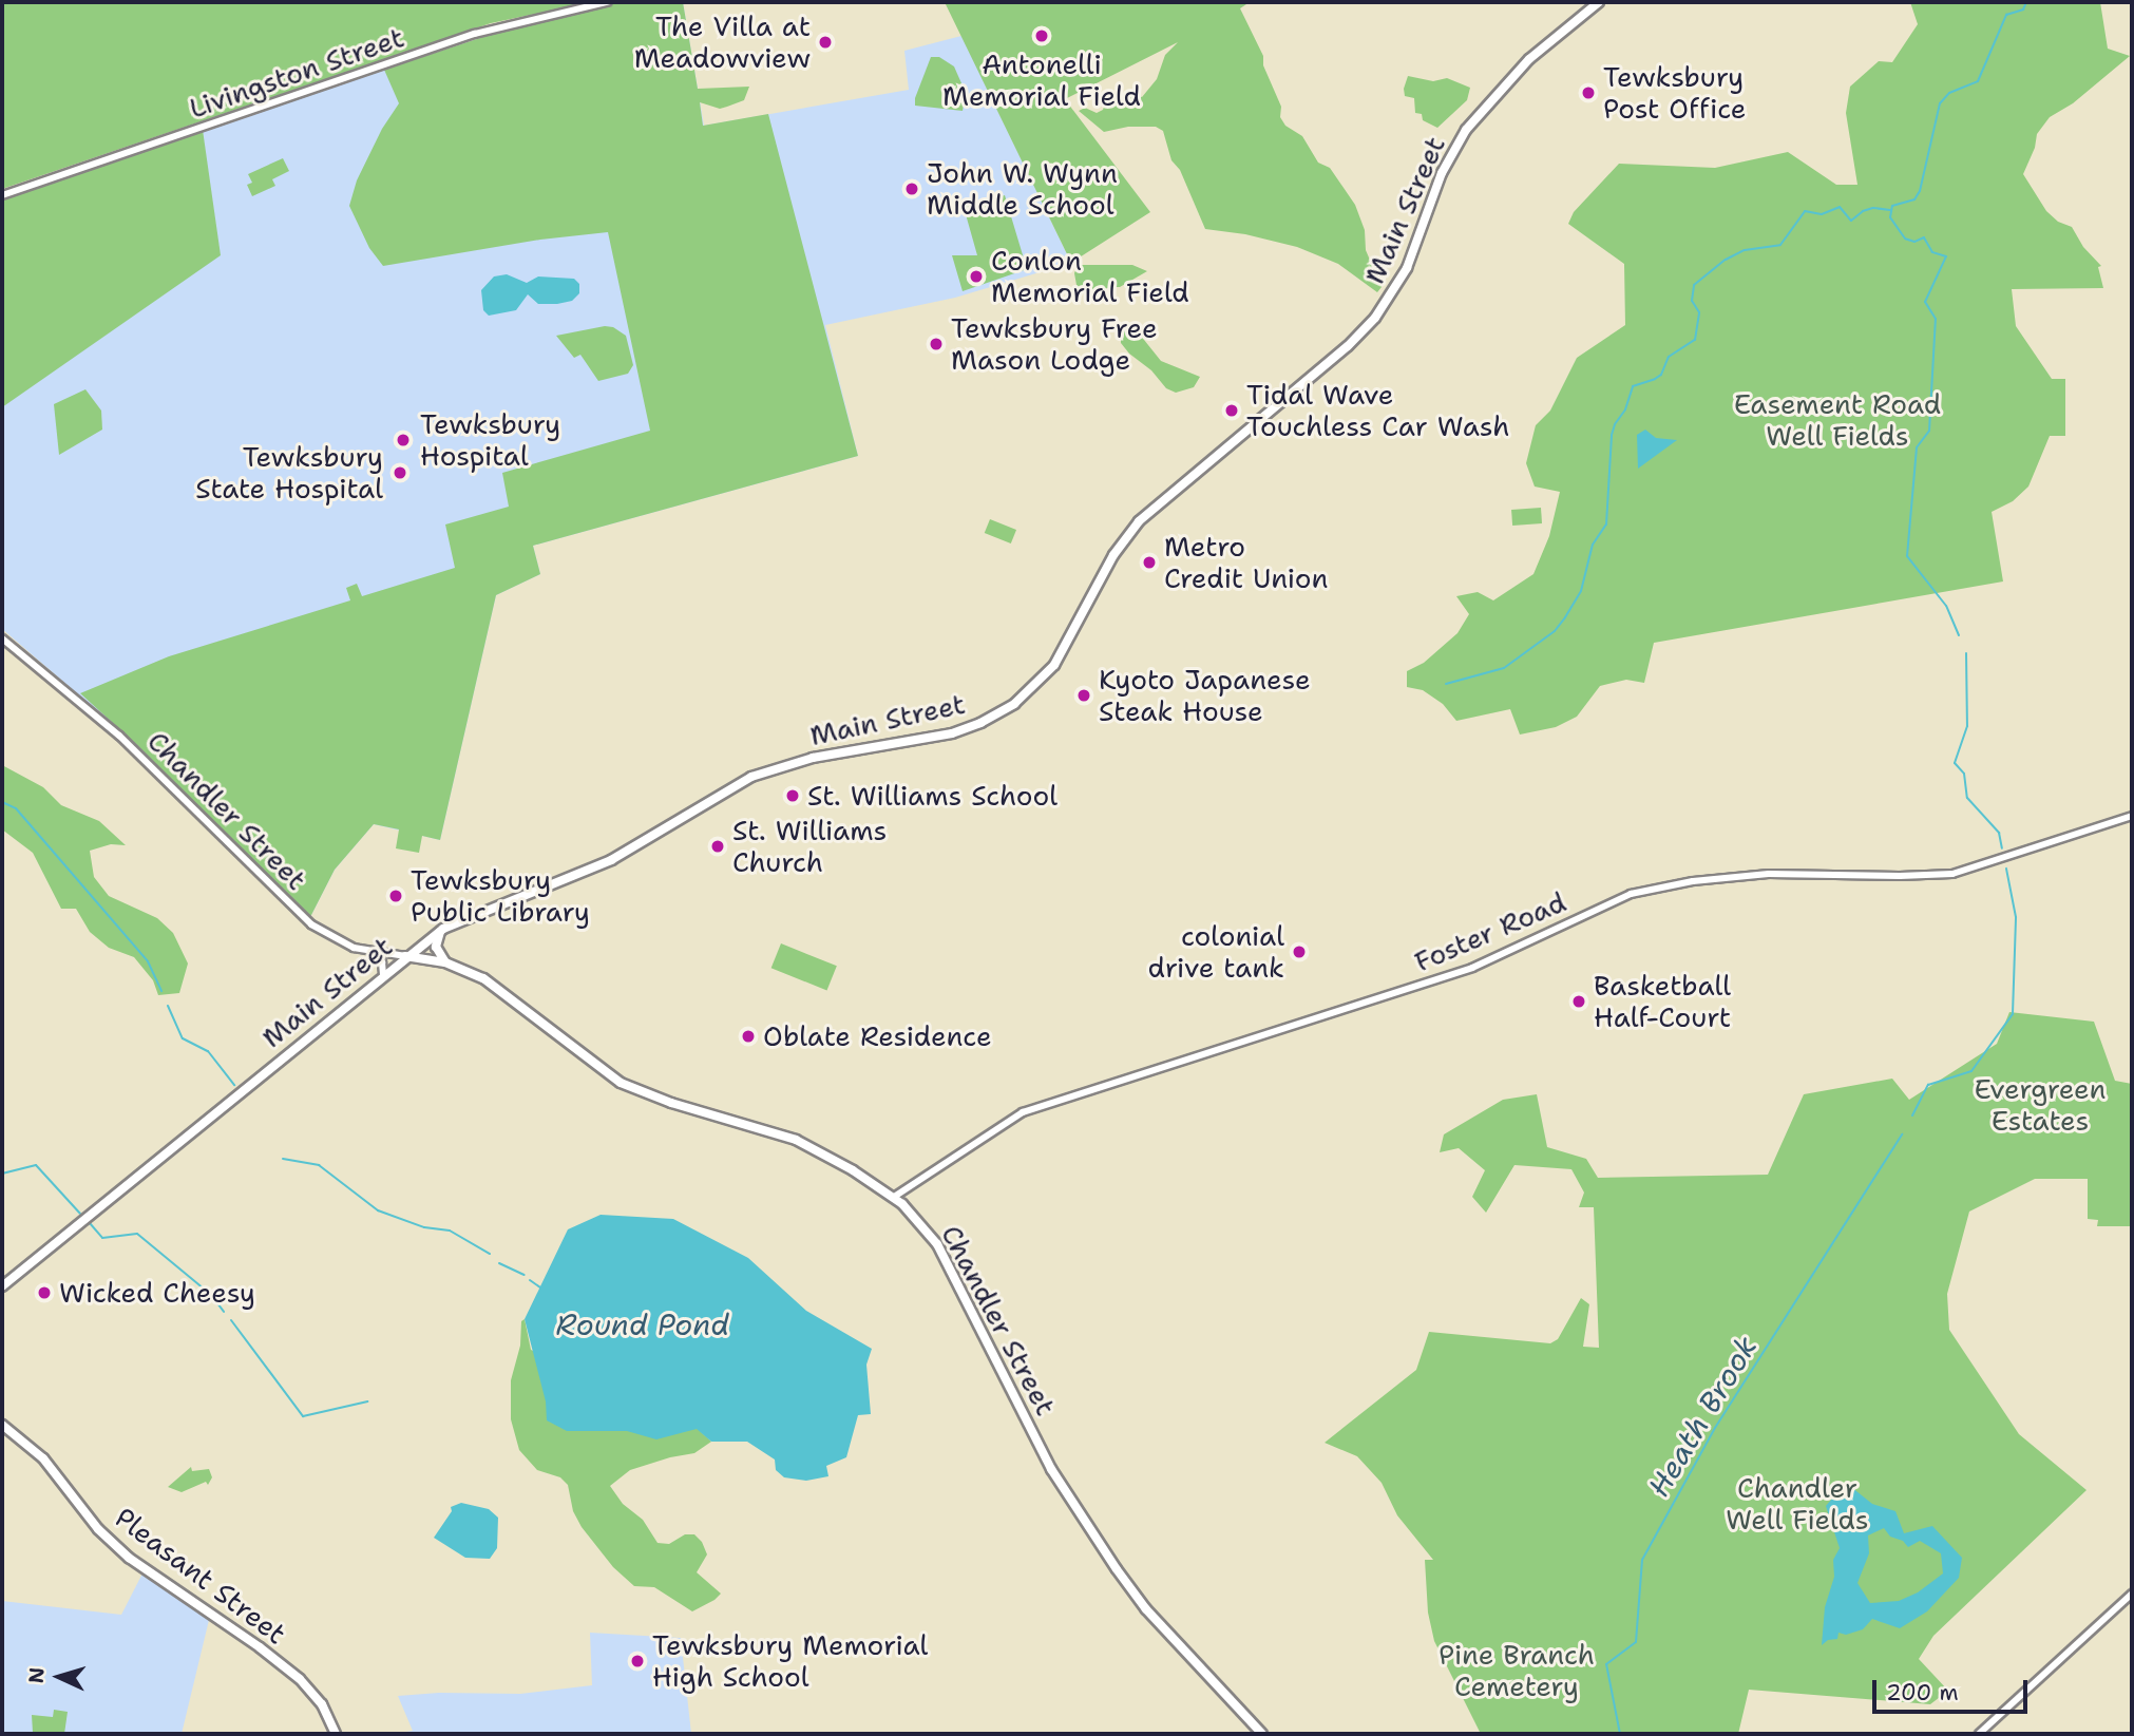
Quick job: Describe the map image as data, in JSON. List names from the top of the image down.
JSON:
{
  "streets": {
    "main road": ["Main Street", "Chandler Street", "Pleasant Street"],
    "street": ["Livingston Street", "Foster Road"]
  },
  "crossings": [
    ["Main Street", "Chandler Street"],
    ["Chandler Street", "Foster Road"]
  ],
  "water": ["Round Pond", "Heath Brook"],
  "parks": [
    "Easement Road Well Fields",
    "Evergreen Estates",
    "Chandler Well Fields",
    "Pine Branch Cemetery"
  ],
  "places": [
    "Antonelli Memorial Field",
    "The Villa at Meadowview",
    "Tewksbury Post Office",
    "John W. Wynn Middle School",
    "Conlon Memorial Field",
    "Tewksbury Free Mason Lodge",
    "Tidal Wave Touchless Car Wash",
    "Tewksbury Hospital",
    "Tewksbury State Hospital",
    "Metro Credit Union",
    "Kyoto Japanese Steak House",
    "St. Williams School",
    "St. Williams Church",
    "Tewksbury Public Library",
    "colonial drive tank",
    "Basketball Half-Court",
    "Oblate Residence",
    "Wicked Cheesy",
    "Tewksbury Memorial High School"
  ],
  "scale_bar": "200 m",
  "north": "left"
}
